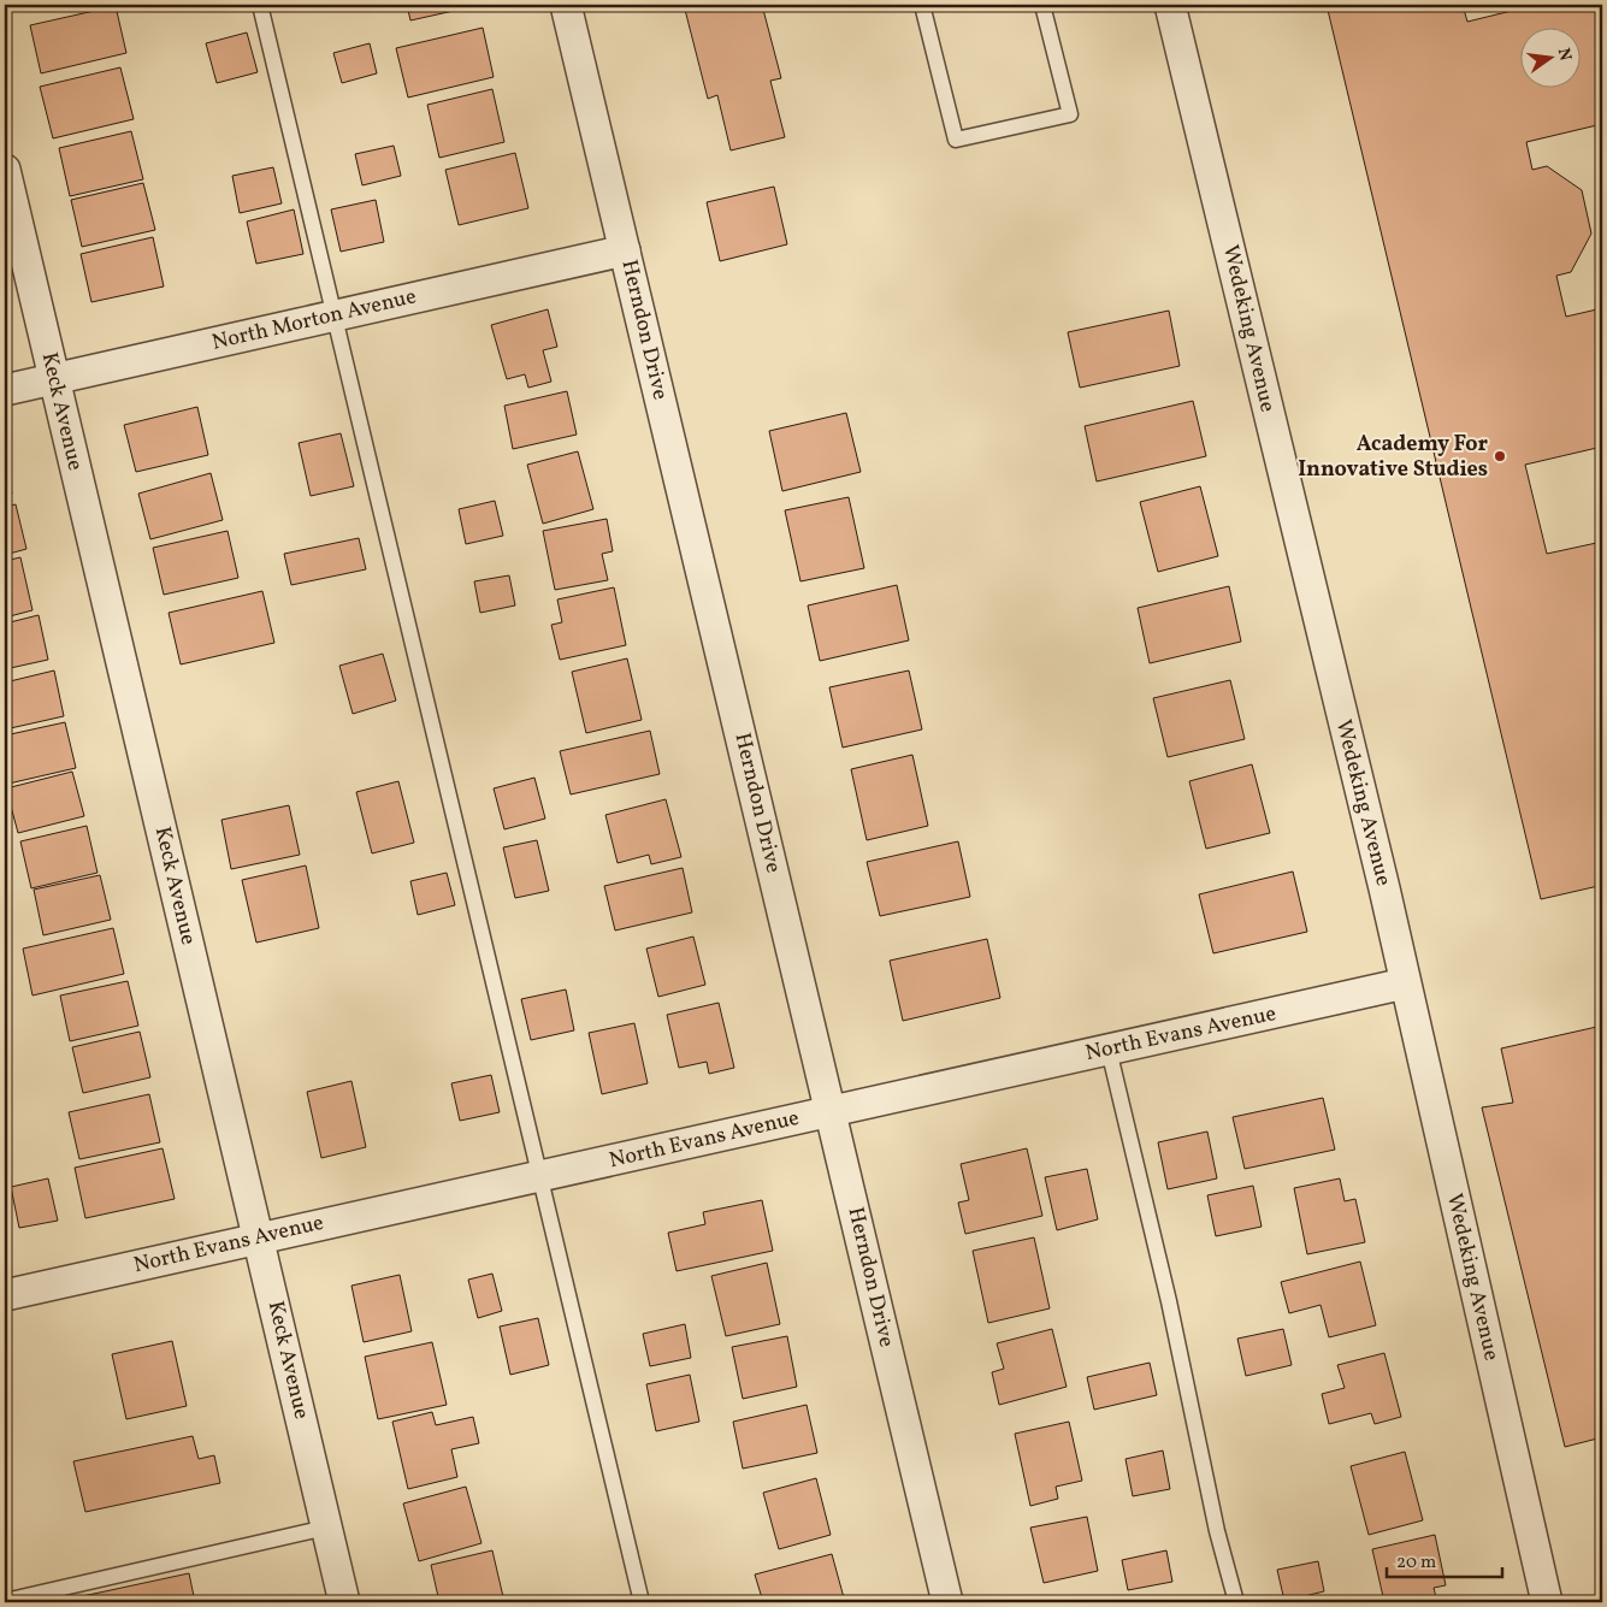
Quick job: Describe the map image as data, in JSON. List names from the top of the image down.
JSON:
{
  "streets": {
    "street": [
      "North Morton Avenue",
      "Wedeking Avenue",
      "Herndon Drive",
      "Keck Avenue",
      "North Evans Avenue"
    ]
  },
  "crossings": [
    ["North Morton Avenue", "Herndon Drive"],
    ["North Morton Avenue", "Keck Avenue"],
    ["Wedeking Avenue", "North Evans Avenue"],
    ["Herndon Drive", "North Evans Avenue"],
    ["Keck Avenue", "North Evans Avenue"]
  ],
  "places": ["Academy For Innovative Studies"],
  "scale_bar": "20 m",
  "north": "right"
}
